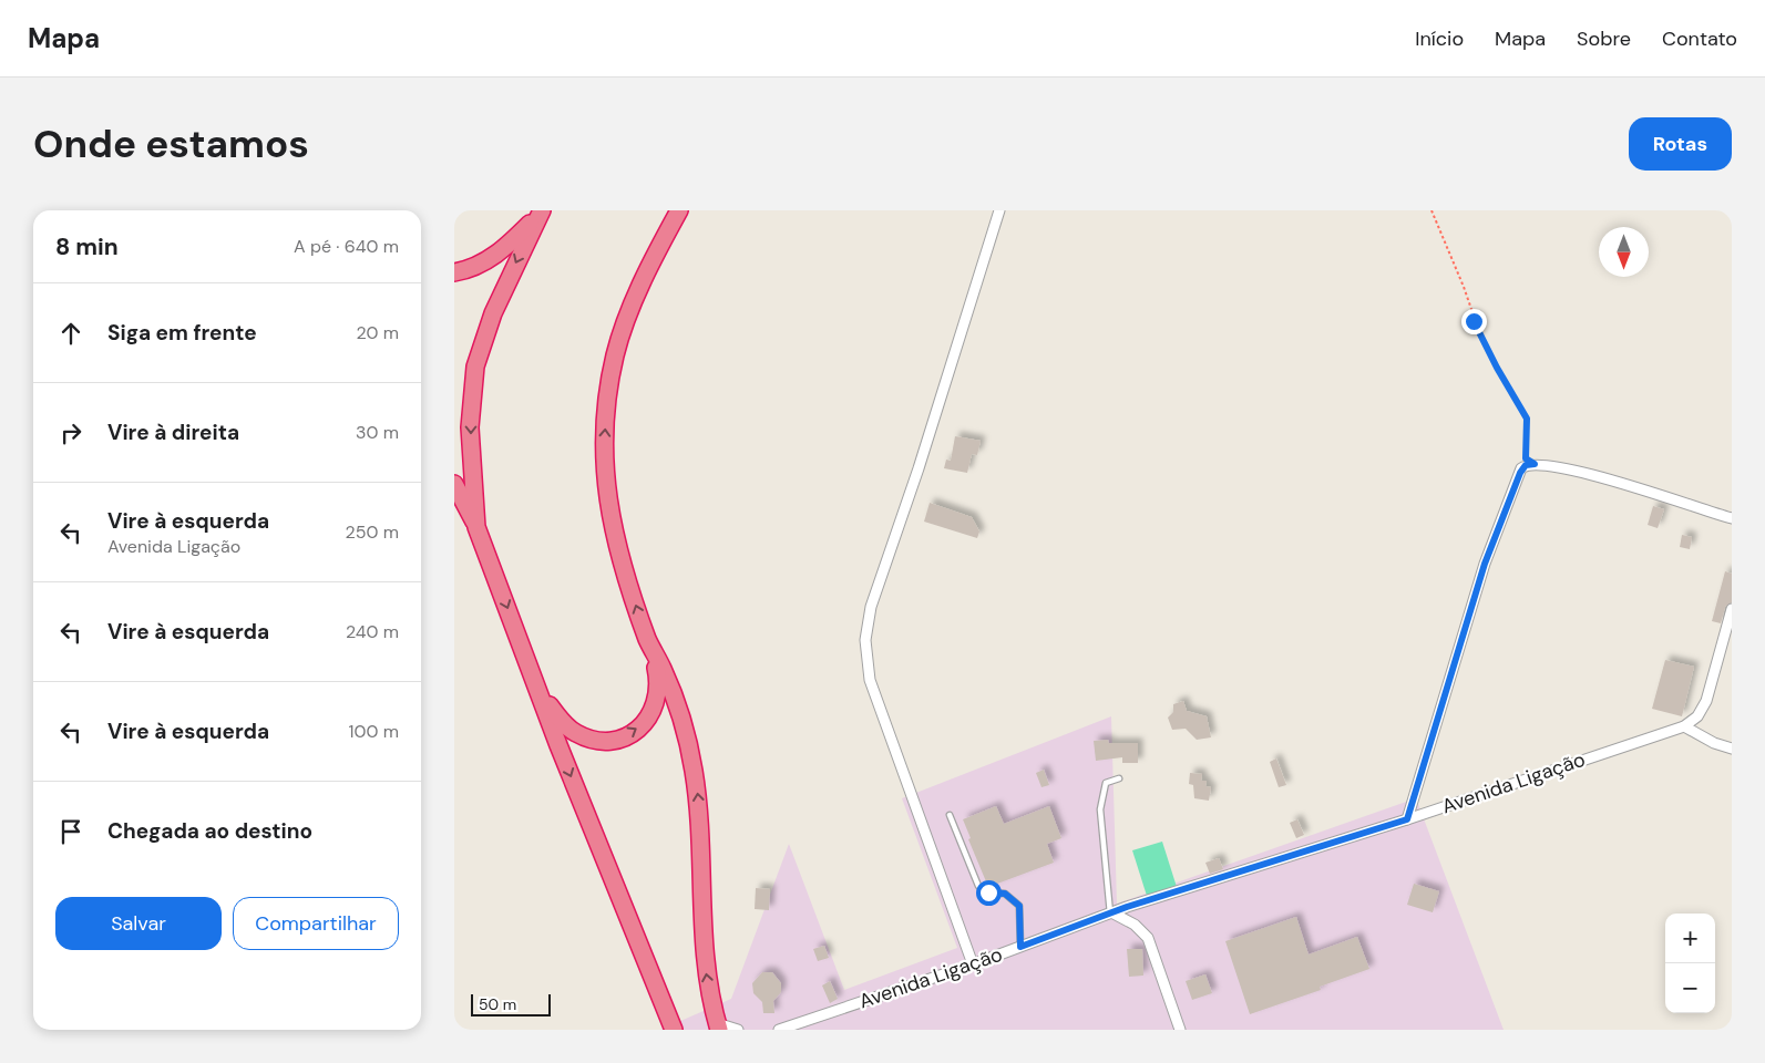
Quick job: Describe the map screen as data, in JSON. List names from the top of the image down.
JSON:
{
  "streets": {
    "street": ["Avenida Ligação"]
  },
  "scale_bar": "50 m",
  "north": "bottom",
  "page": {
    "header": "Mapa",
    "nav": [
      "Início",
      "Mapa",
      "Sobre",
      "Contato"
    ],
    "buttons": [
      "Rotas",
      ["Salvar", "Compartilhar"]
    ],
    "title": "Onde estamos",
    "heading": ["8 min", "A pé · 640 m"],
    "list": [
      ["Siga em frente", "20 m"],
      ["Vire à direita", "30 m"],
      ["Vire à esquerda", "Avenida Ligação", "250 m"],
      ["Vire à esquerda", "240 m"],
      ["Vire à esquerda", "100 m"],
      "Chegada ao destino"
    ],
    "map_buttons": ["+", "−"],
    "scale": "50 m"
  }
}
